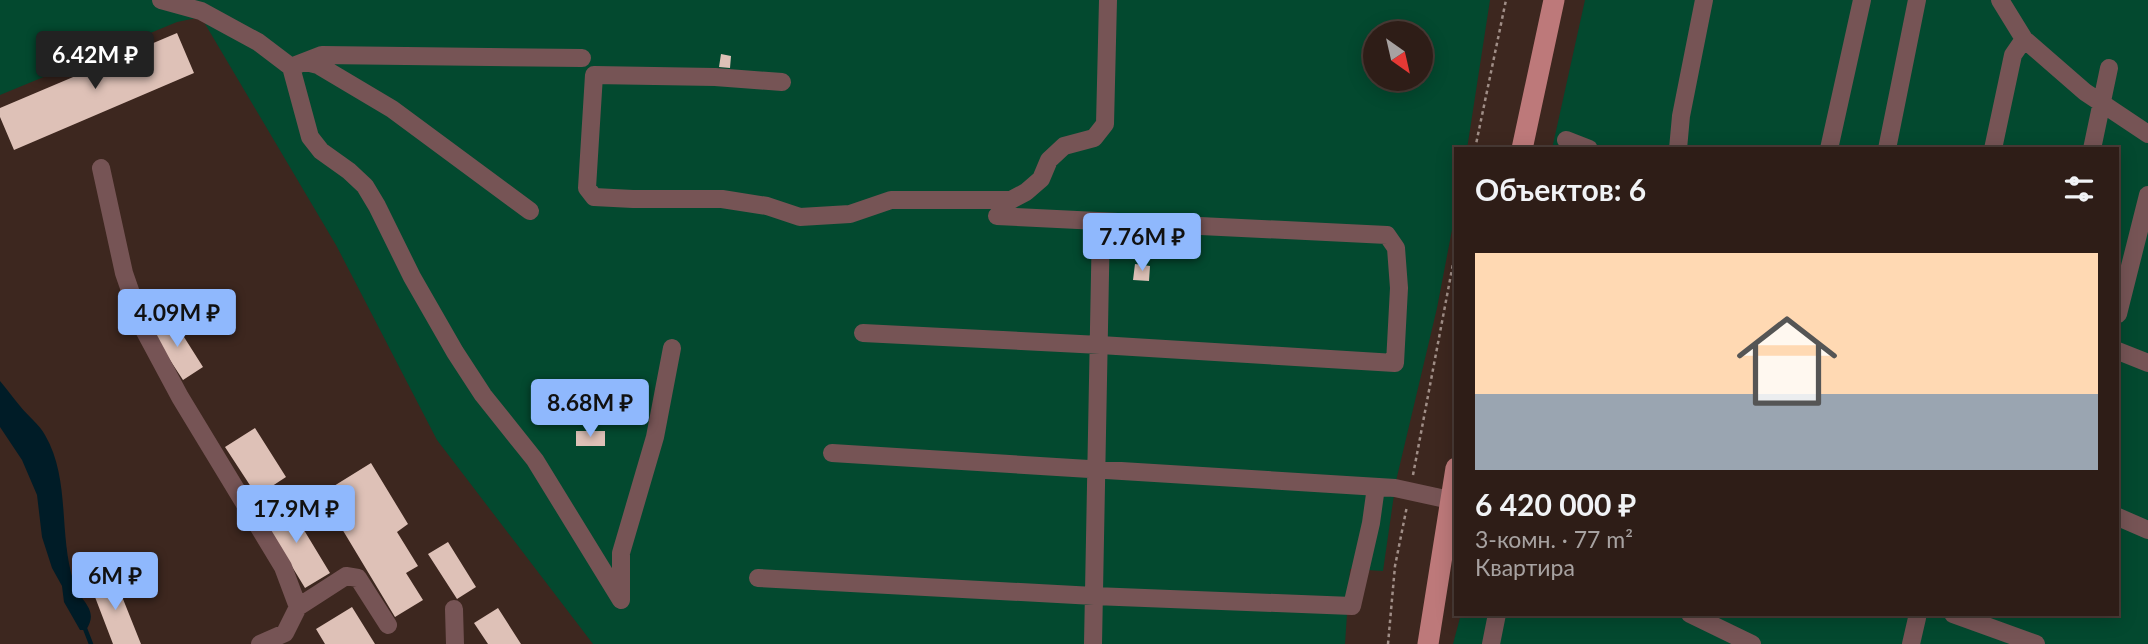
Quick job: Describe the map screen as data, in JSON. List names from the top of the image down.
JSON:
{
  "north": "bottom right",
  "page": {
    "price": [
      "6.42M ₽",
      "7.76M ₽",
      "4.09M ₽",
      "8.68M ₽",
      "17.9M ₽",
      "6M ₽"
    ],
    "heading": "Объектов: 6",
    "list": [
      {
        "name": "6 420 000 ₽",
        "note": "3-комн. · 77 m² · Квартира"
      }
    ]
  }
}
